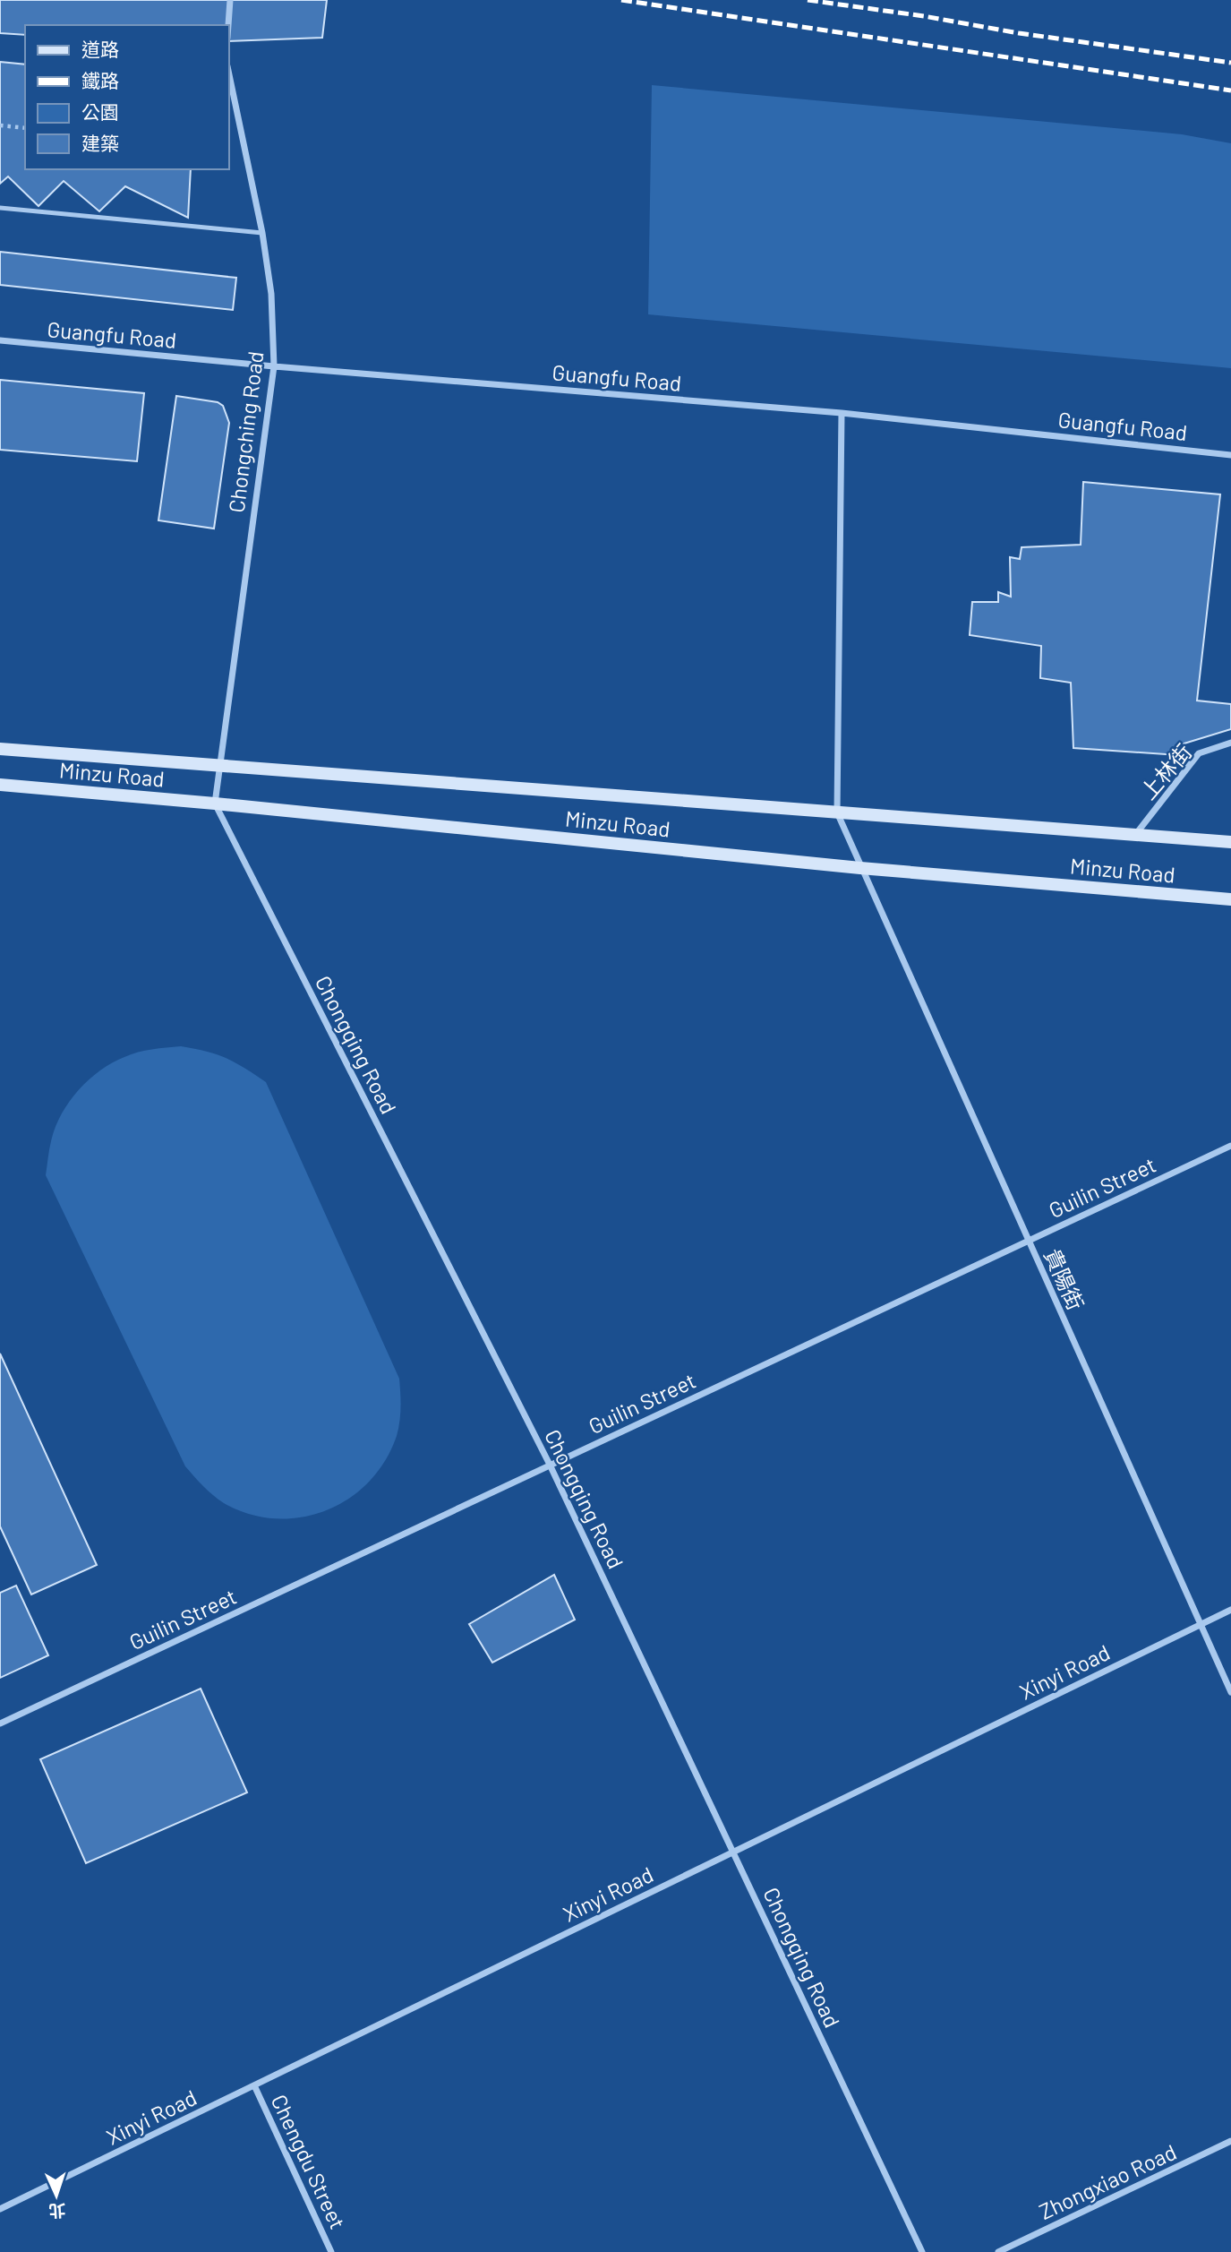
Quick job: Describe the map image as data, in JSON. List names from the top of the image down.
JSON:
{
  "streets": {
    "street": [
      "Guangfu Road",
      "Chongching Road",
      "上林街",
      "Minzu Road",
      "Chongqing Road",
      "Guilin Street",
      "貴陽街",
      "Xinyi Road",
      "Chengdu Street",
      "Zhongxiao Road"
    ]
  },
  "crossings": [
    ["Guangfu Road", "Chongching Road"],
    ["Chongching Road", "Minzu Road"],
    ["上林街", "Minzu Road"],
    ["Minzu Road", "Chongqing Road"],
    ["Minzu Road", "貴陽街"],
    ["Chongqing Road", "Guilin Street"],
    ["Chongqing Road", "Xinyi Road"],
    ["Guilin Street", "貴陽街"],
    ["貴陽街", "Xinyi Road"],
    ["Xinyi Road", "Chengdu Street"]
  ],
  "legend": [
    "道路",
    "鐵路",
    "公園",
    "建築"
  ],
  "north": "bottom"
}
